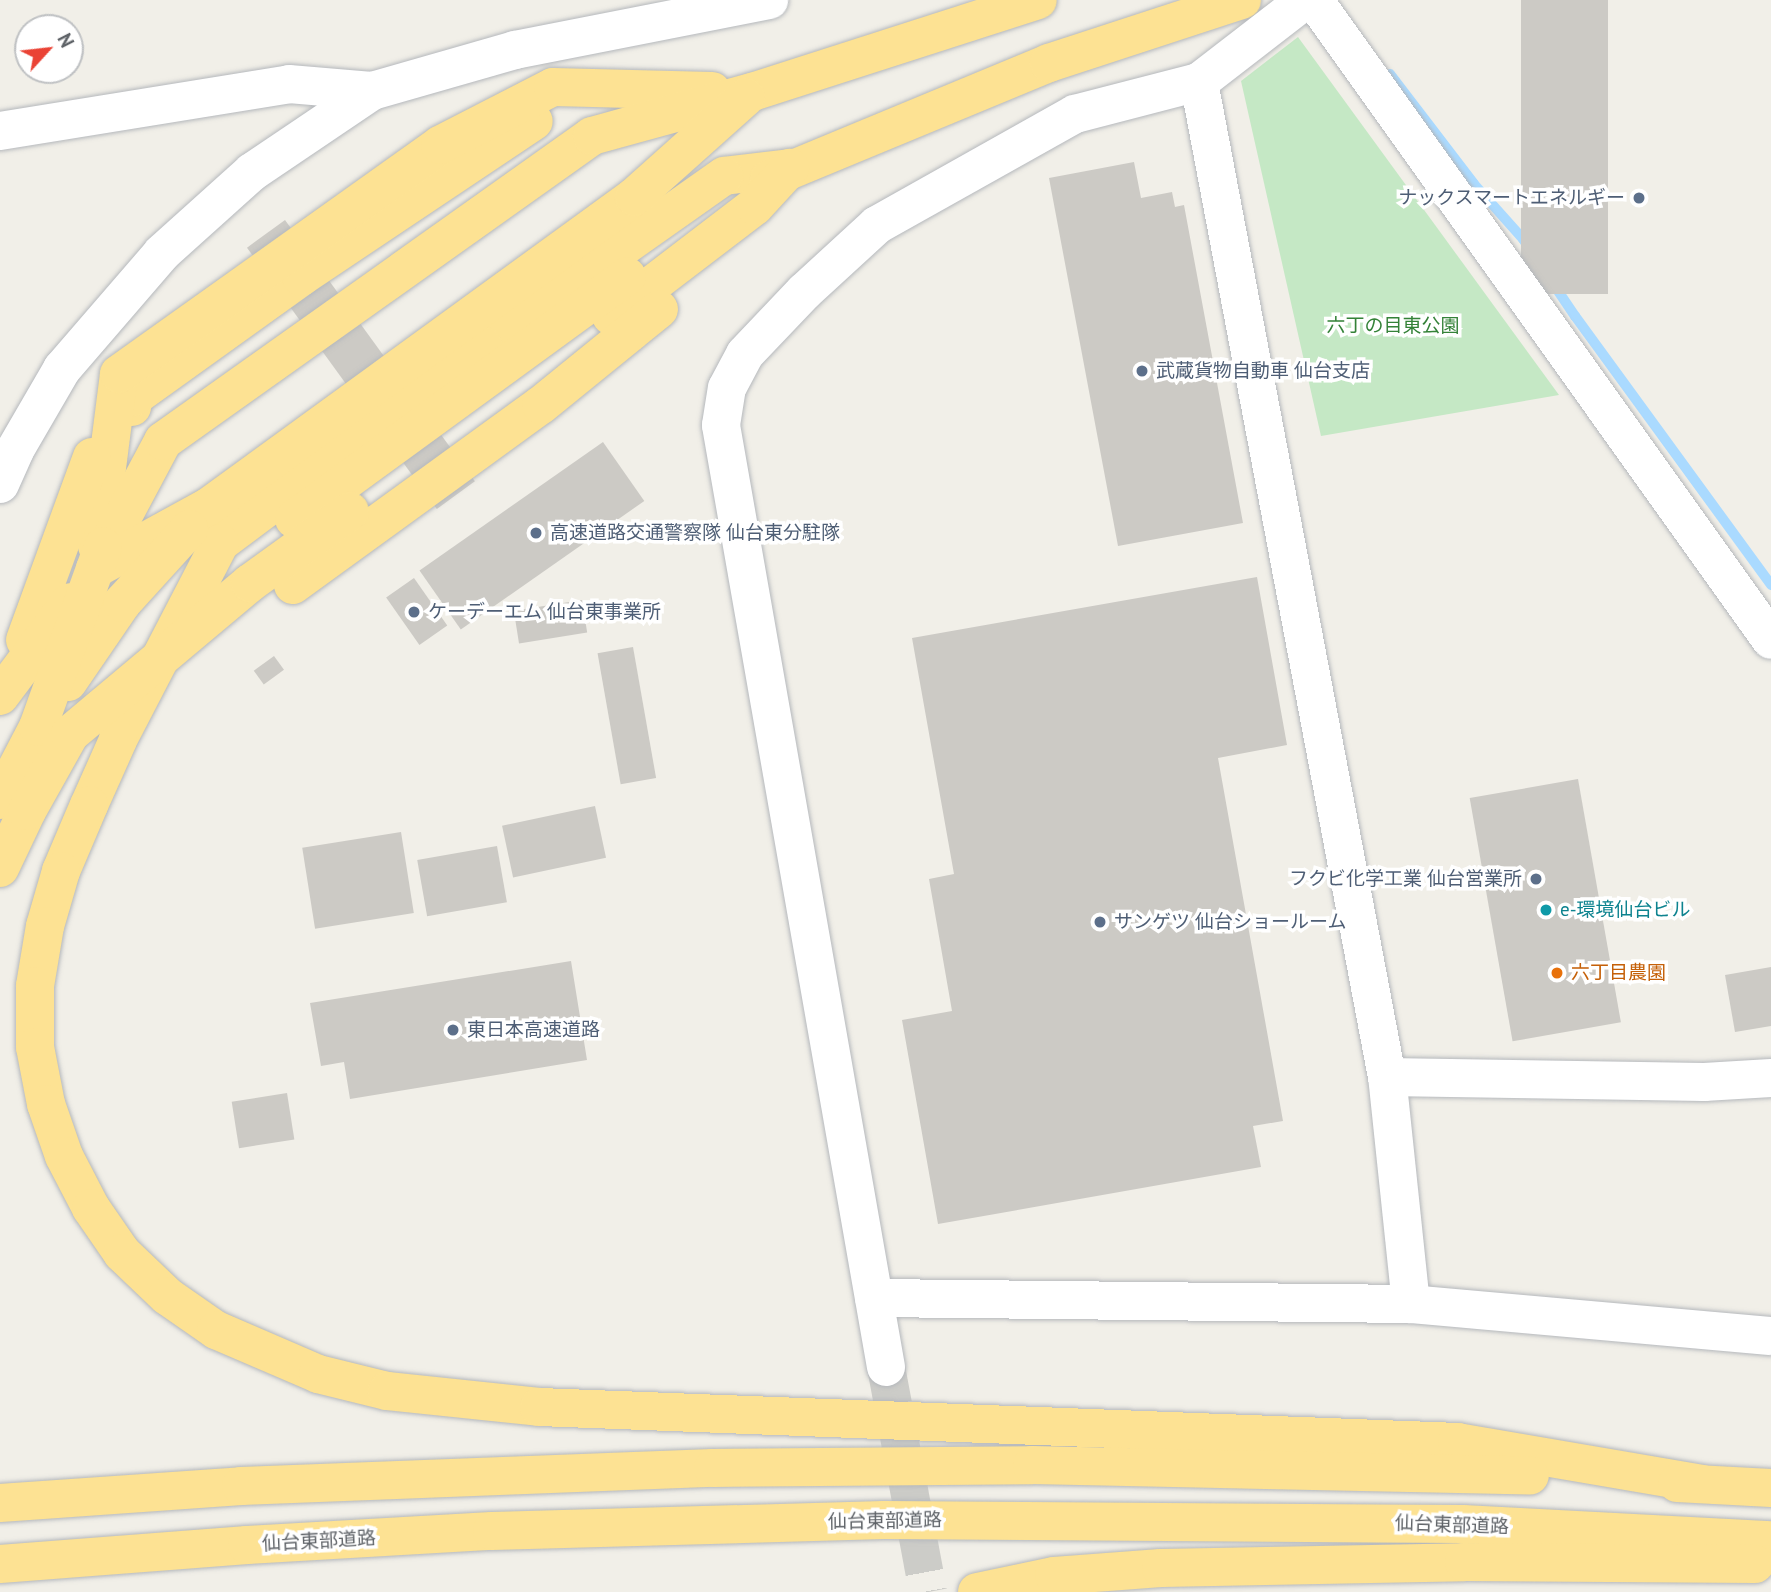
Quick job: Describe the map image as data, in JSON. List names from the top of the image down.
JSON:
{
  "streets": {
    "highway": ["仙台東部道路"]
  },
  "parks": ["六丁の目東公園"],
  "places": [
    "ナックスマートエネルギー",
    "武蔵貨物自動車 仙台支店",
    "高速道路交通警察隊 仙台東分駐隊",
    "ケーデーエム 仙台東事業所",
    "フクビ化学工業 仙台営業所",
    "e-環境仙台ビル",
    "サンゲツ 仙台ショールーム",
    "六丁目農園",
    "東日本高速道路"
  ],
  "north": "top right"
}
